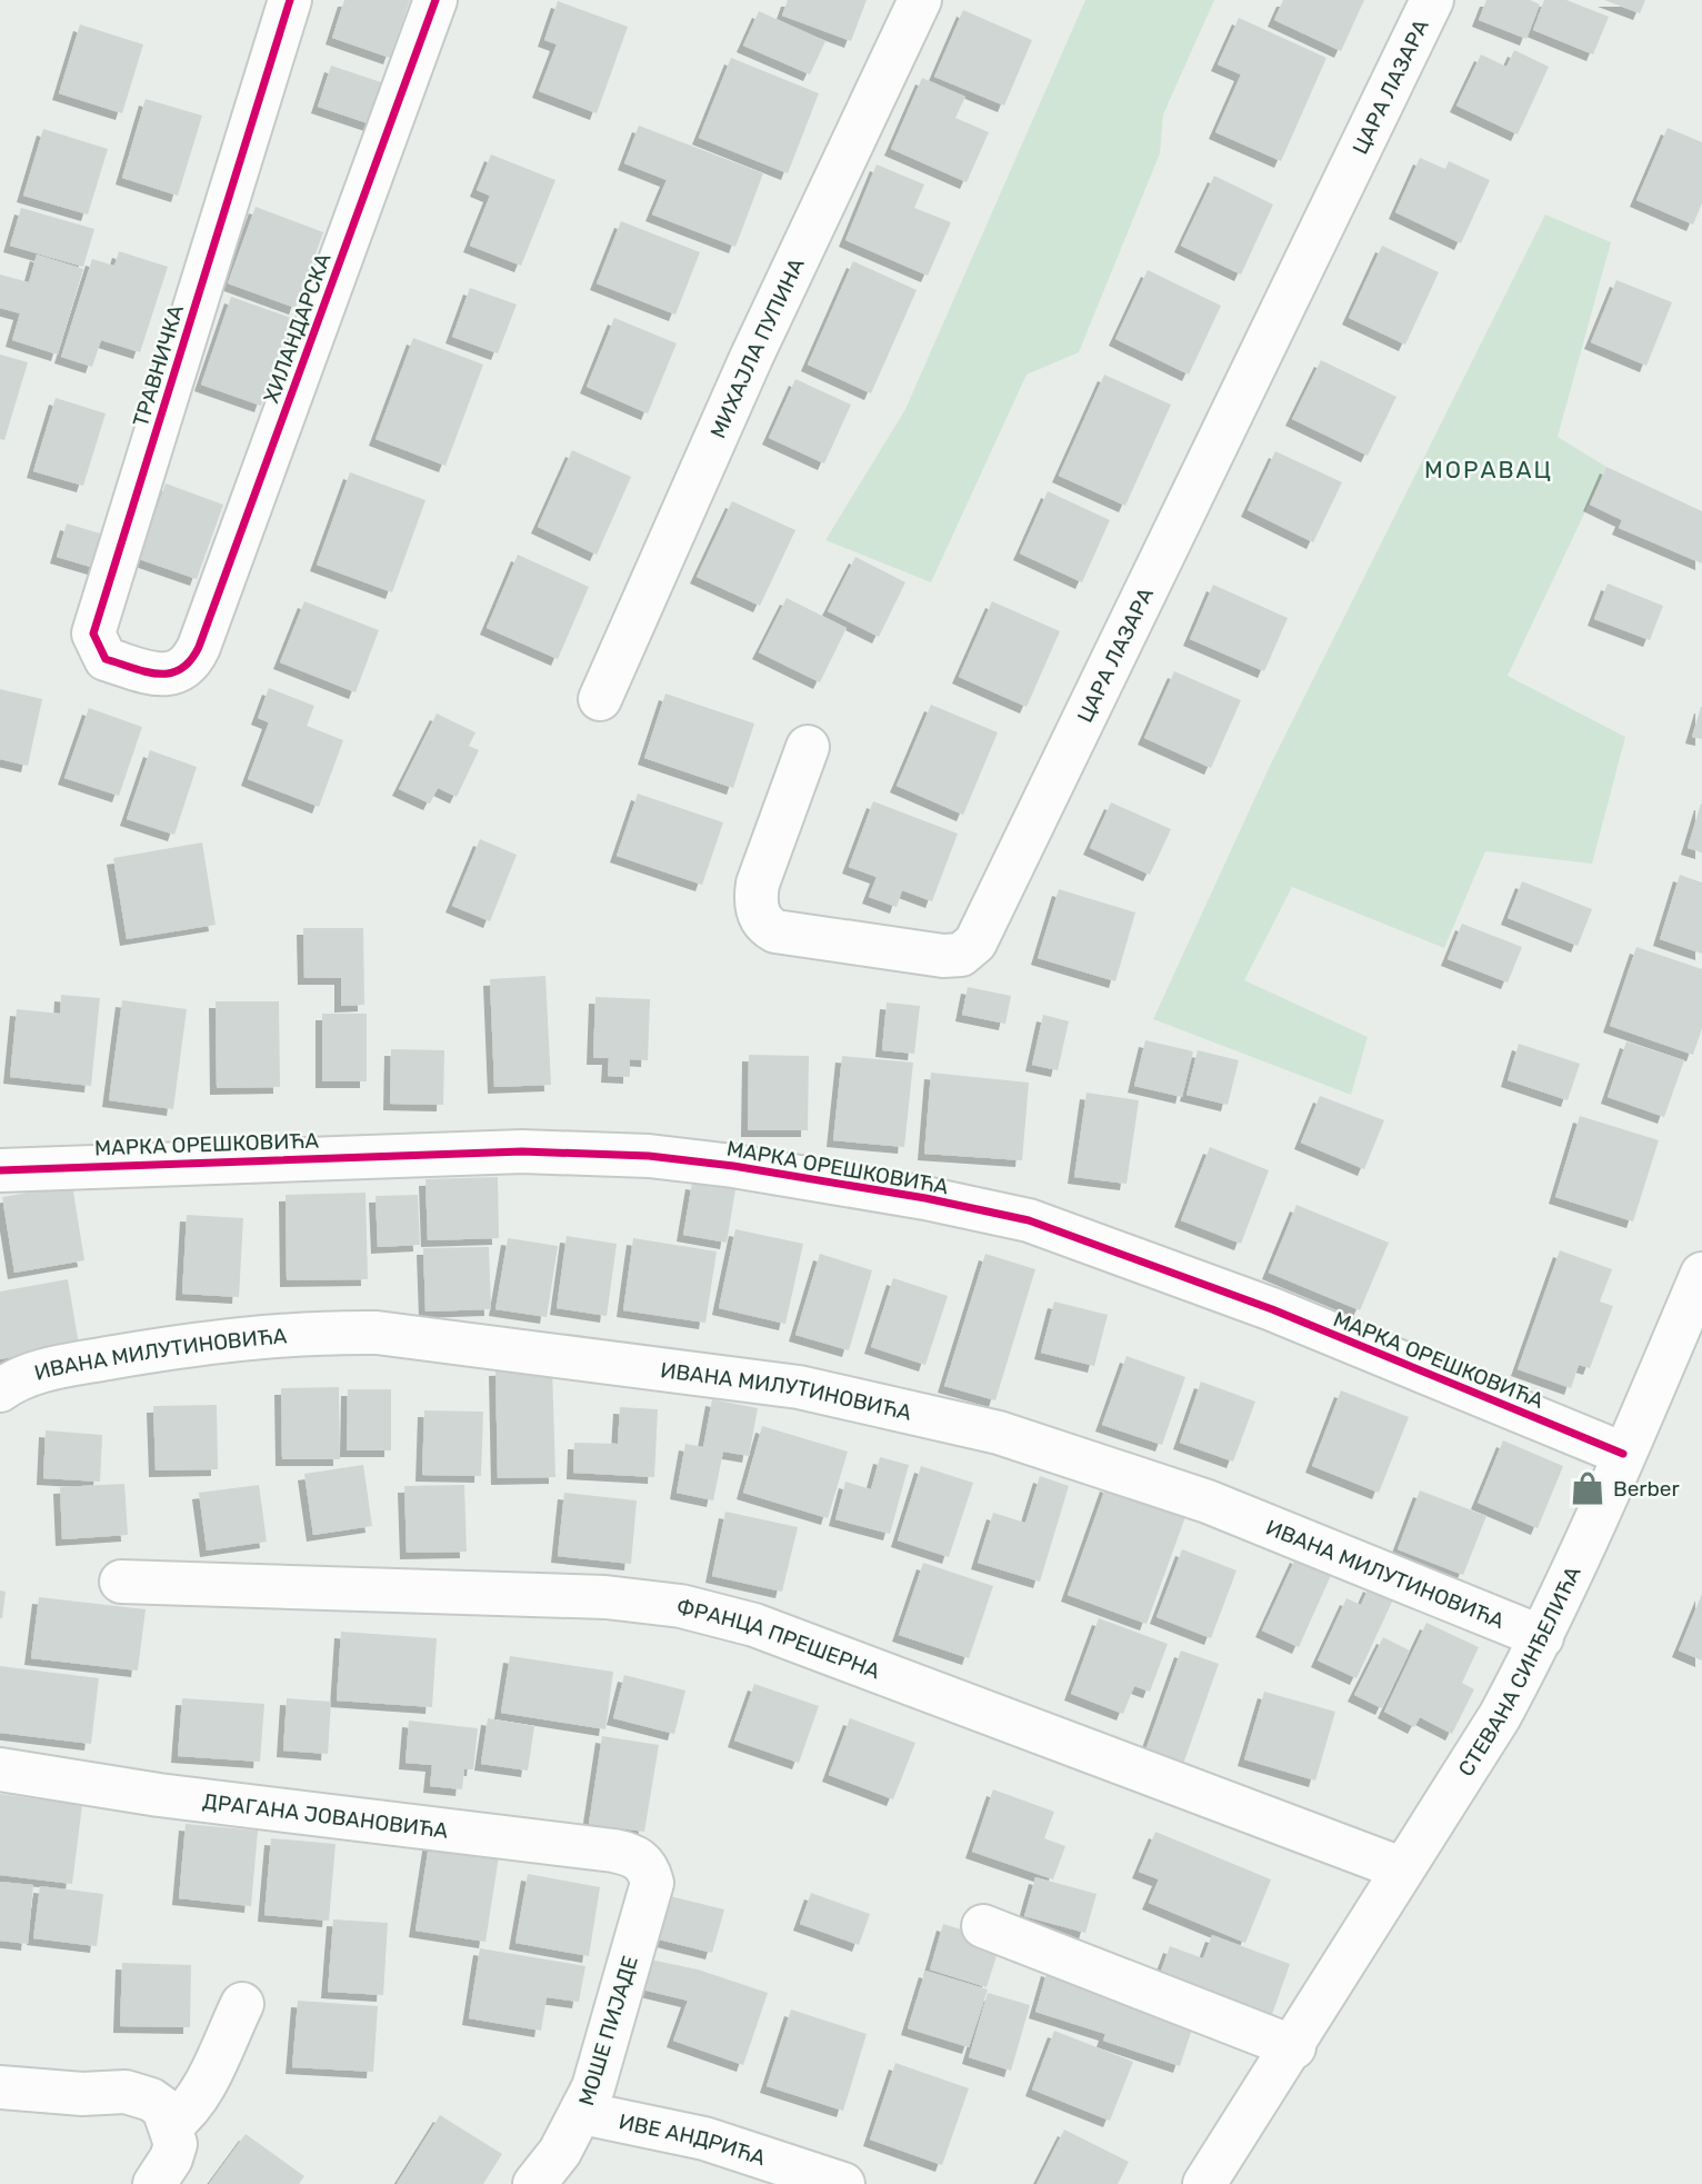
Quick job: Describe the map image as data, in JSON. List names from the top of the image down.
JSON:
{
  "streets": {
    "street": [
      "ЦАРА ЛАЗАРА",
      "ХИЛАНДАРСКА",
      "МИХАЈЛА ПУПИНА",
      "ТРАВНИЧКА",
      "МАРКА ОРЕШКОВИЋА",
      "ИВАНА МИЛУТИНОВИЋА",
      "ФРАНЦА ПРЕШЕРНА",
      "СТЕВАНА СИНЂЕЛИЋА",
      "ДРАГАНА ЈОВАНОВИЋА",
      "МОШЕ ПИЈАДЕ",
      "ИВЕ АНДРИЋА"
    ]
  },
  "crossings": [
    ["ХИЛАНДАРСКА", "ТРАВНИЧКА"],
    ["МАРКА ОРЕШКОВИЋА", "СТЕВАНА СИНЂЕЛИЋА"],
    ["ИВАНА МИЛУТИНОВИЋА", "СТЕВАНА СИНЂЕЛИЋА"],
    ["ФРАНЦА ПРЕШЕРНА", "СТЕВАНА СИНЂЕЛИЋА"],
    ["ДРАГАНА ЈОВАНОВИЋА", "МОШЕ ПИЈАДЕ"],
    ["МОШЕ ПИЈАДЕ", "ИВЕ АНДРИЋА"]
  ],
  "districts": ["МОРАВАЦ"],
  "places": {
    "shop": ["Berber"]
  }
}
